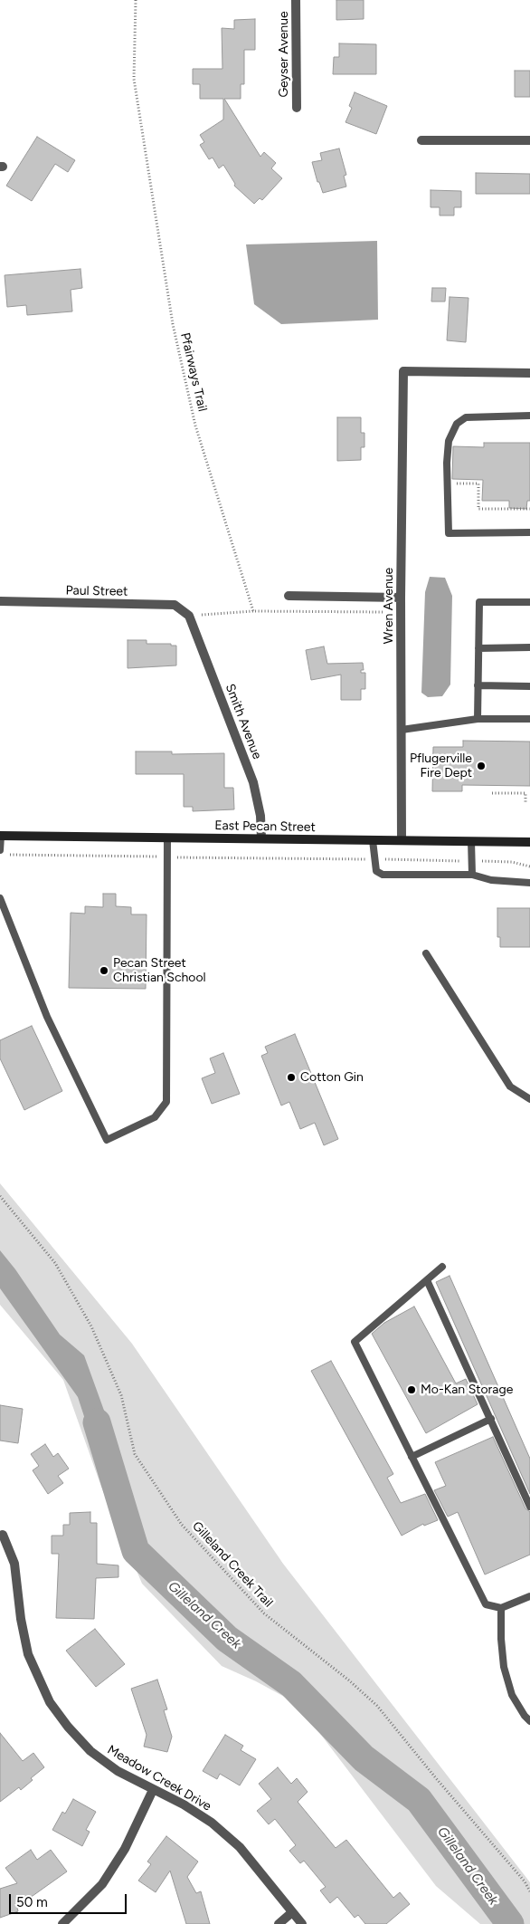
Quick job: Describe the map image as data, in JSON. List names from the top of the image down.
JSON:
{
  "streets": {
    "main road": ["East Pecan Street"],
    "street": [
      "Geyser Avenue",
      "Paul Street",
      "Wren Avenue",
      "Smith Avenue",
      "Meadow Creek Drive"
    ],
    "path": ["Pfairways Trail", "Gilleland Creek Trail"]
  },
  "crossings": [
    ["Paul Street", "Smith Avenue"],
    ["Wren Avenue", "East Pecan Street"],
    ["Smith Avenue", "East Pecan Street"]
  ],
  "water": ["Gilleland Creek"],
  "places": [
    "Pflugerville Fire Dept",
    "Pecan Street Christian School",
    "Cotton Gin",
    "Mo-Kan Storage"
  ],
  "scale_bar": "50 m"
}
